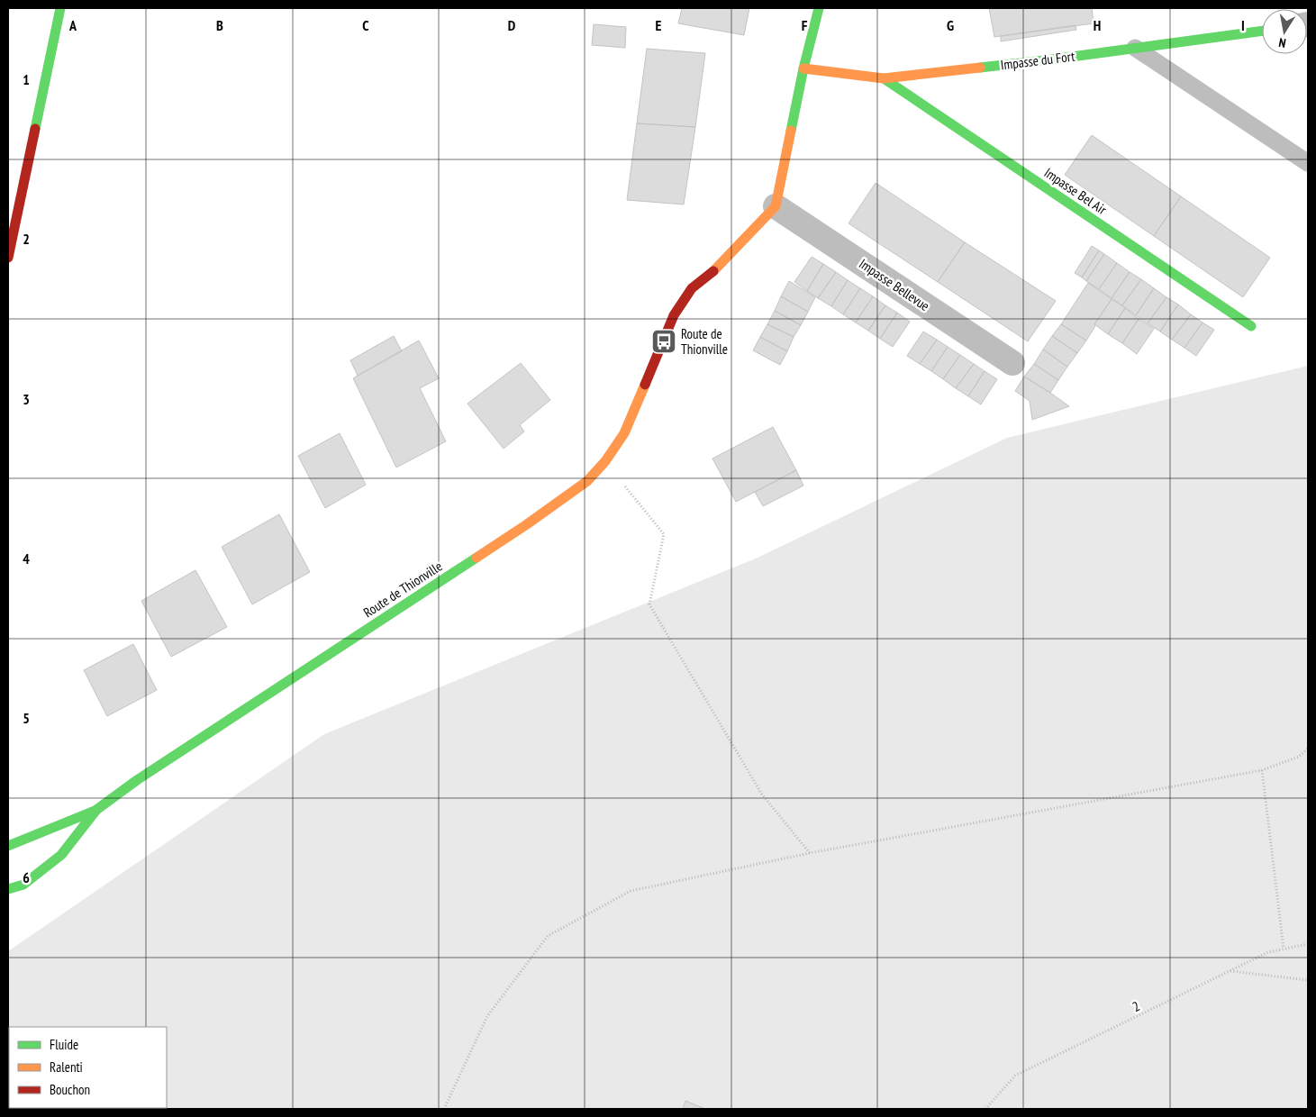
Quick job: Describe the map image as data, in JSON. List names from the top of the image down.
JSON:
{
  "streets": {
    "street": [
      "Impasse du Fort",
      "Impasse Bel Air",
      "Impasse Bellevue",
      "Route de Thionville"
    ],
    "path": ["2"]
  },
  "crossings": [
    ["Impasse du Fort", "Impasse Bel Air"],
    ["Impasse Bellevue", "Route de Thionville"]
  ],
  "places": {
    "bus stop": ["Route de Thionville"]
  },
  "legend": ["Fluide", "Ralenti", "Bouchon"],
  "north": "bottom",
  "grid": {
    "columns": [
      "A",
      "B",
      "C",
      "D",
      "E",
      "F",
      "G",
      "H",
      "I"
    ],
    "rows": [
      "1",
      "2",
      "3",
      "4",
      "5",
      "6"
    ]
  }
}
